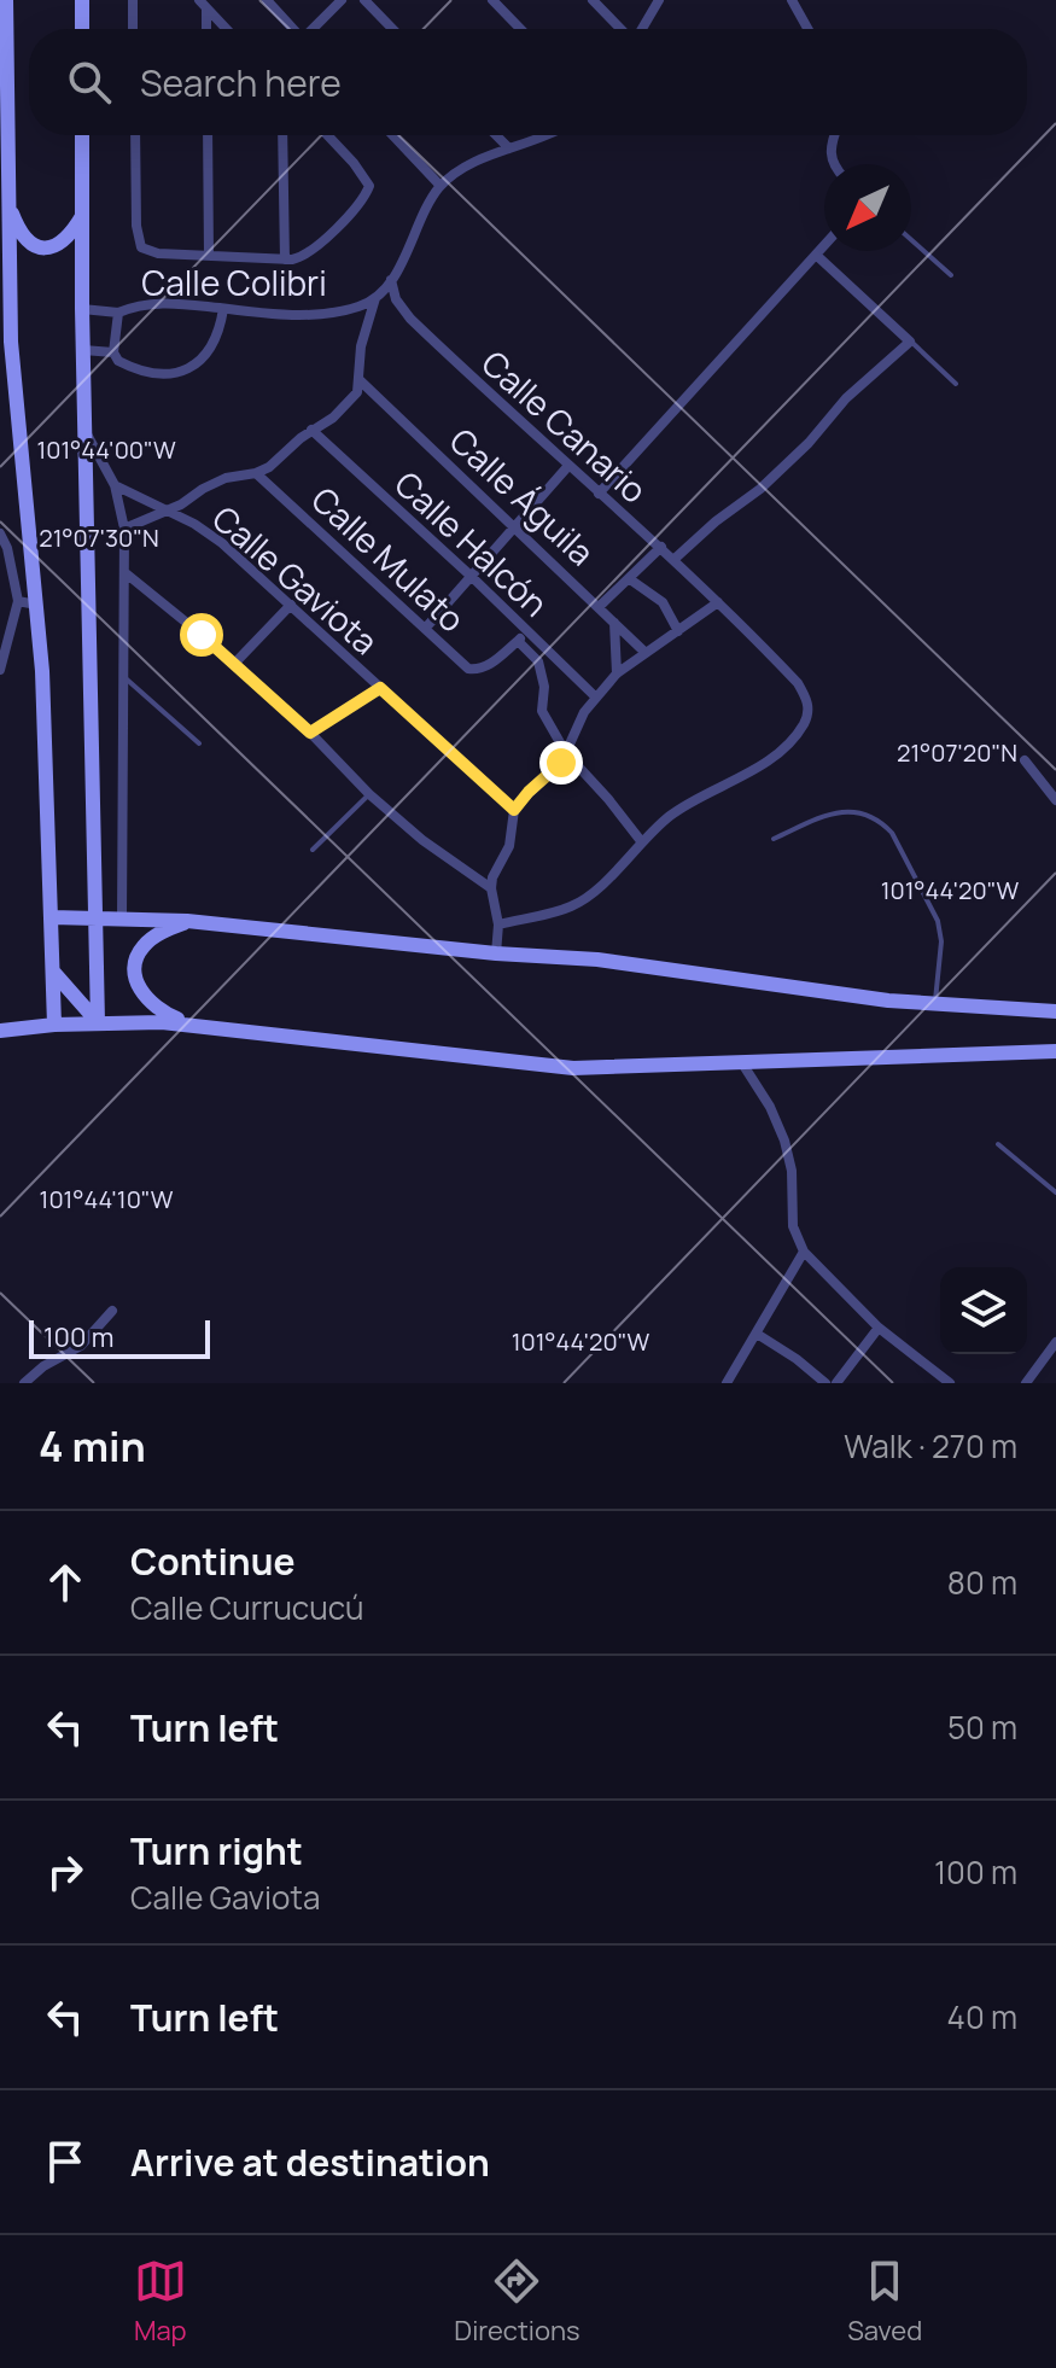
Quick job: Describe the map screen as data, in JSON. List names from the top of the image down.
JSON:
{
  "streets": {
    "street": [
      "Calle Colibri",
      "Calle Canario",
      "Calle Águila",
      "Calle Halcón",
      "Calle Mulato",
      "Calle Gaviota"
    ]
  },
  "crossings": [
    ["Calle Colibri", "Calle Canario"]
  ],
  "scale_bar": "100 m",
  "north": "bottom left",
  "page": {
    "search": "Search here",
    "scale": "100 m",
    "heading": ["4 min", "Walk · 270 m"],
    "list": [
      ["Continue", "Calle Currucucú", "80 m"],
      ["Turn left", "50 m"],
      ["Turn right", "Calle Gaviota", "100 m"],
      ["Turn left", "40 m"],
      "Arrive at destination"
    ],
    "nav": ["Map", "Directions", "Saved"]
  },
  "coordinates": [
    "101°44'00\"W",
    "21°07'30\"N",
    "21°07'20\"N",
    "101°44'20\"W",
    "101°44'10\"W"
  ]
}
